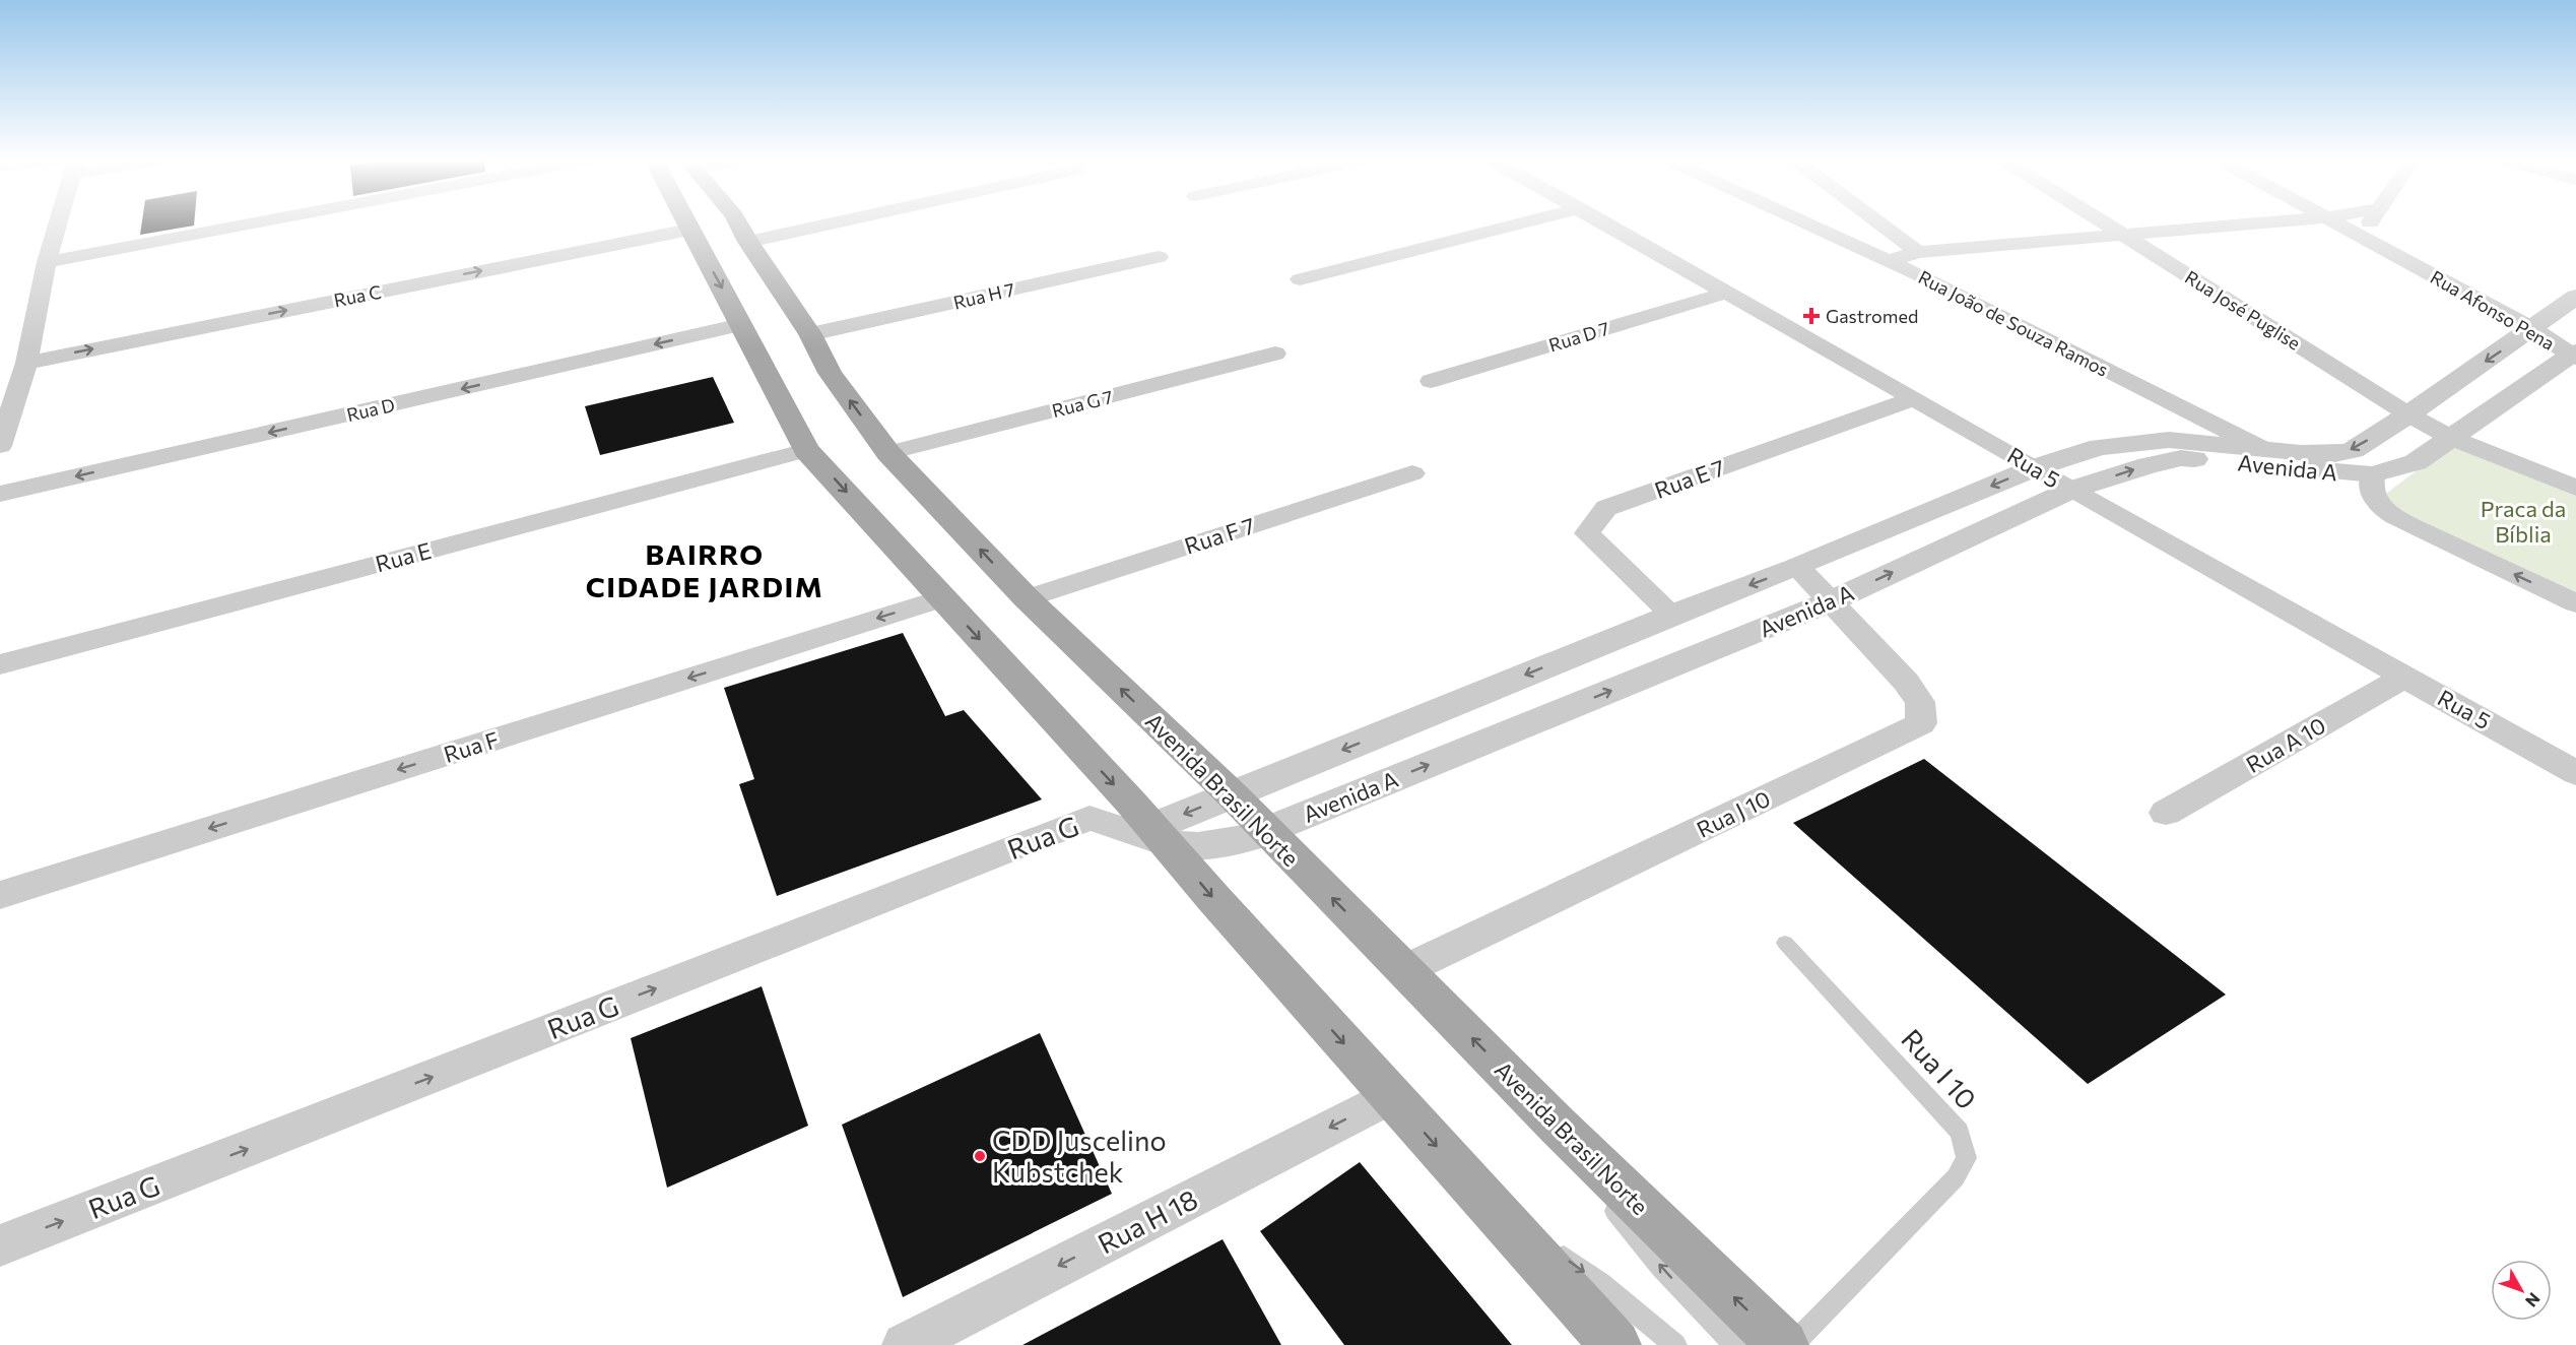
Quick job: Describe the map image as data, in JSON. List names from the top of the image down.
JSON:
{
  "streets": {
    "main road": ["Avenida Brasil Norte"],
    "street": [
      "Rua C",
      "Rua H 7",
      "Rua José Puglise",
      "Rua Afonso Pena",
      "Rua João de Souza Ramos",
      "Rua D 7",
      "Rua G 7",
      "Rua D",
      "Rua 5",
      "Avenida A",
      "Rua E 7",
      "Rua F 7",
      "Rua E",
      "Rua A 10",
      "Rua F",
      "Rua J 10",
      "Rua G",
      "Rua H 18"
    ],
    "lane": ["Rua I 10"]
  },
  "crossings": [
    ["Rua H 7", "Avenida Brasil Norte"],
    ["Rua José Puglise", "Avenida A"],
    ["Rua Afonso Pena", "Avenida A"],
    ["Rua João de Souza Ramos", "Avenida A"],
    ["Rua D 7", "Rua 5"],
    ["Rua G 7", "Avenida Brasil Norte"],
    ["Rua 5", "Avenida A"],
    ["Rua 5", "Rua E 7"],
    ["Rua 5", "Rua A 10"],
    ["Avenida A", "Rua E 7"],
    ["Avenida A", "Avenida Brasil Norte"],
    ["Avenida A", "Rua J 10"],
    ["Avenida A", "Rua G"],
    ["Rua F 7", "Avenida Brasil Norte"],
    ["Avenida Brasil Norte", "Rua J 10"]
  ],
  "one_way": [
    "Rua D",
    "Rua F",
    "Rua G",
    "Rua H 18"
  ],
  "districts": ["BAIRRO CIDADE JARDIM"],
  "parks": ["Praca da Bíblia"],
  "places": {
    "health": ["Gastromed"],
    "other": ["CDD Juscelino Kubstchek"]
  },
  "north": "bottom right"
}
